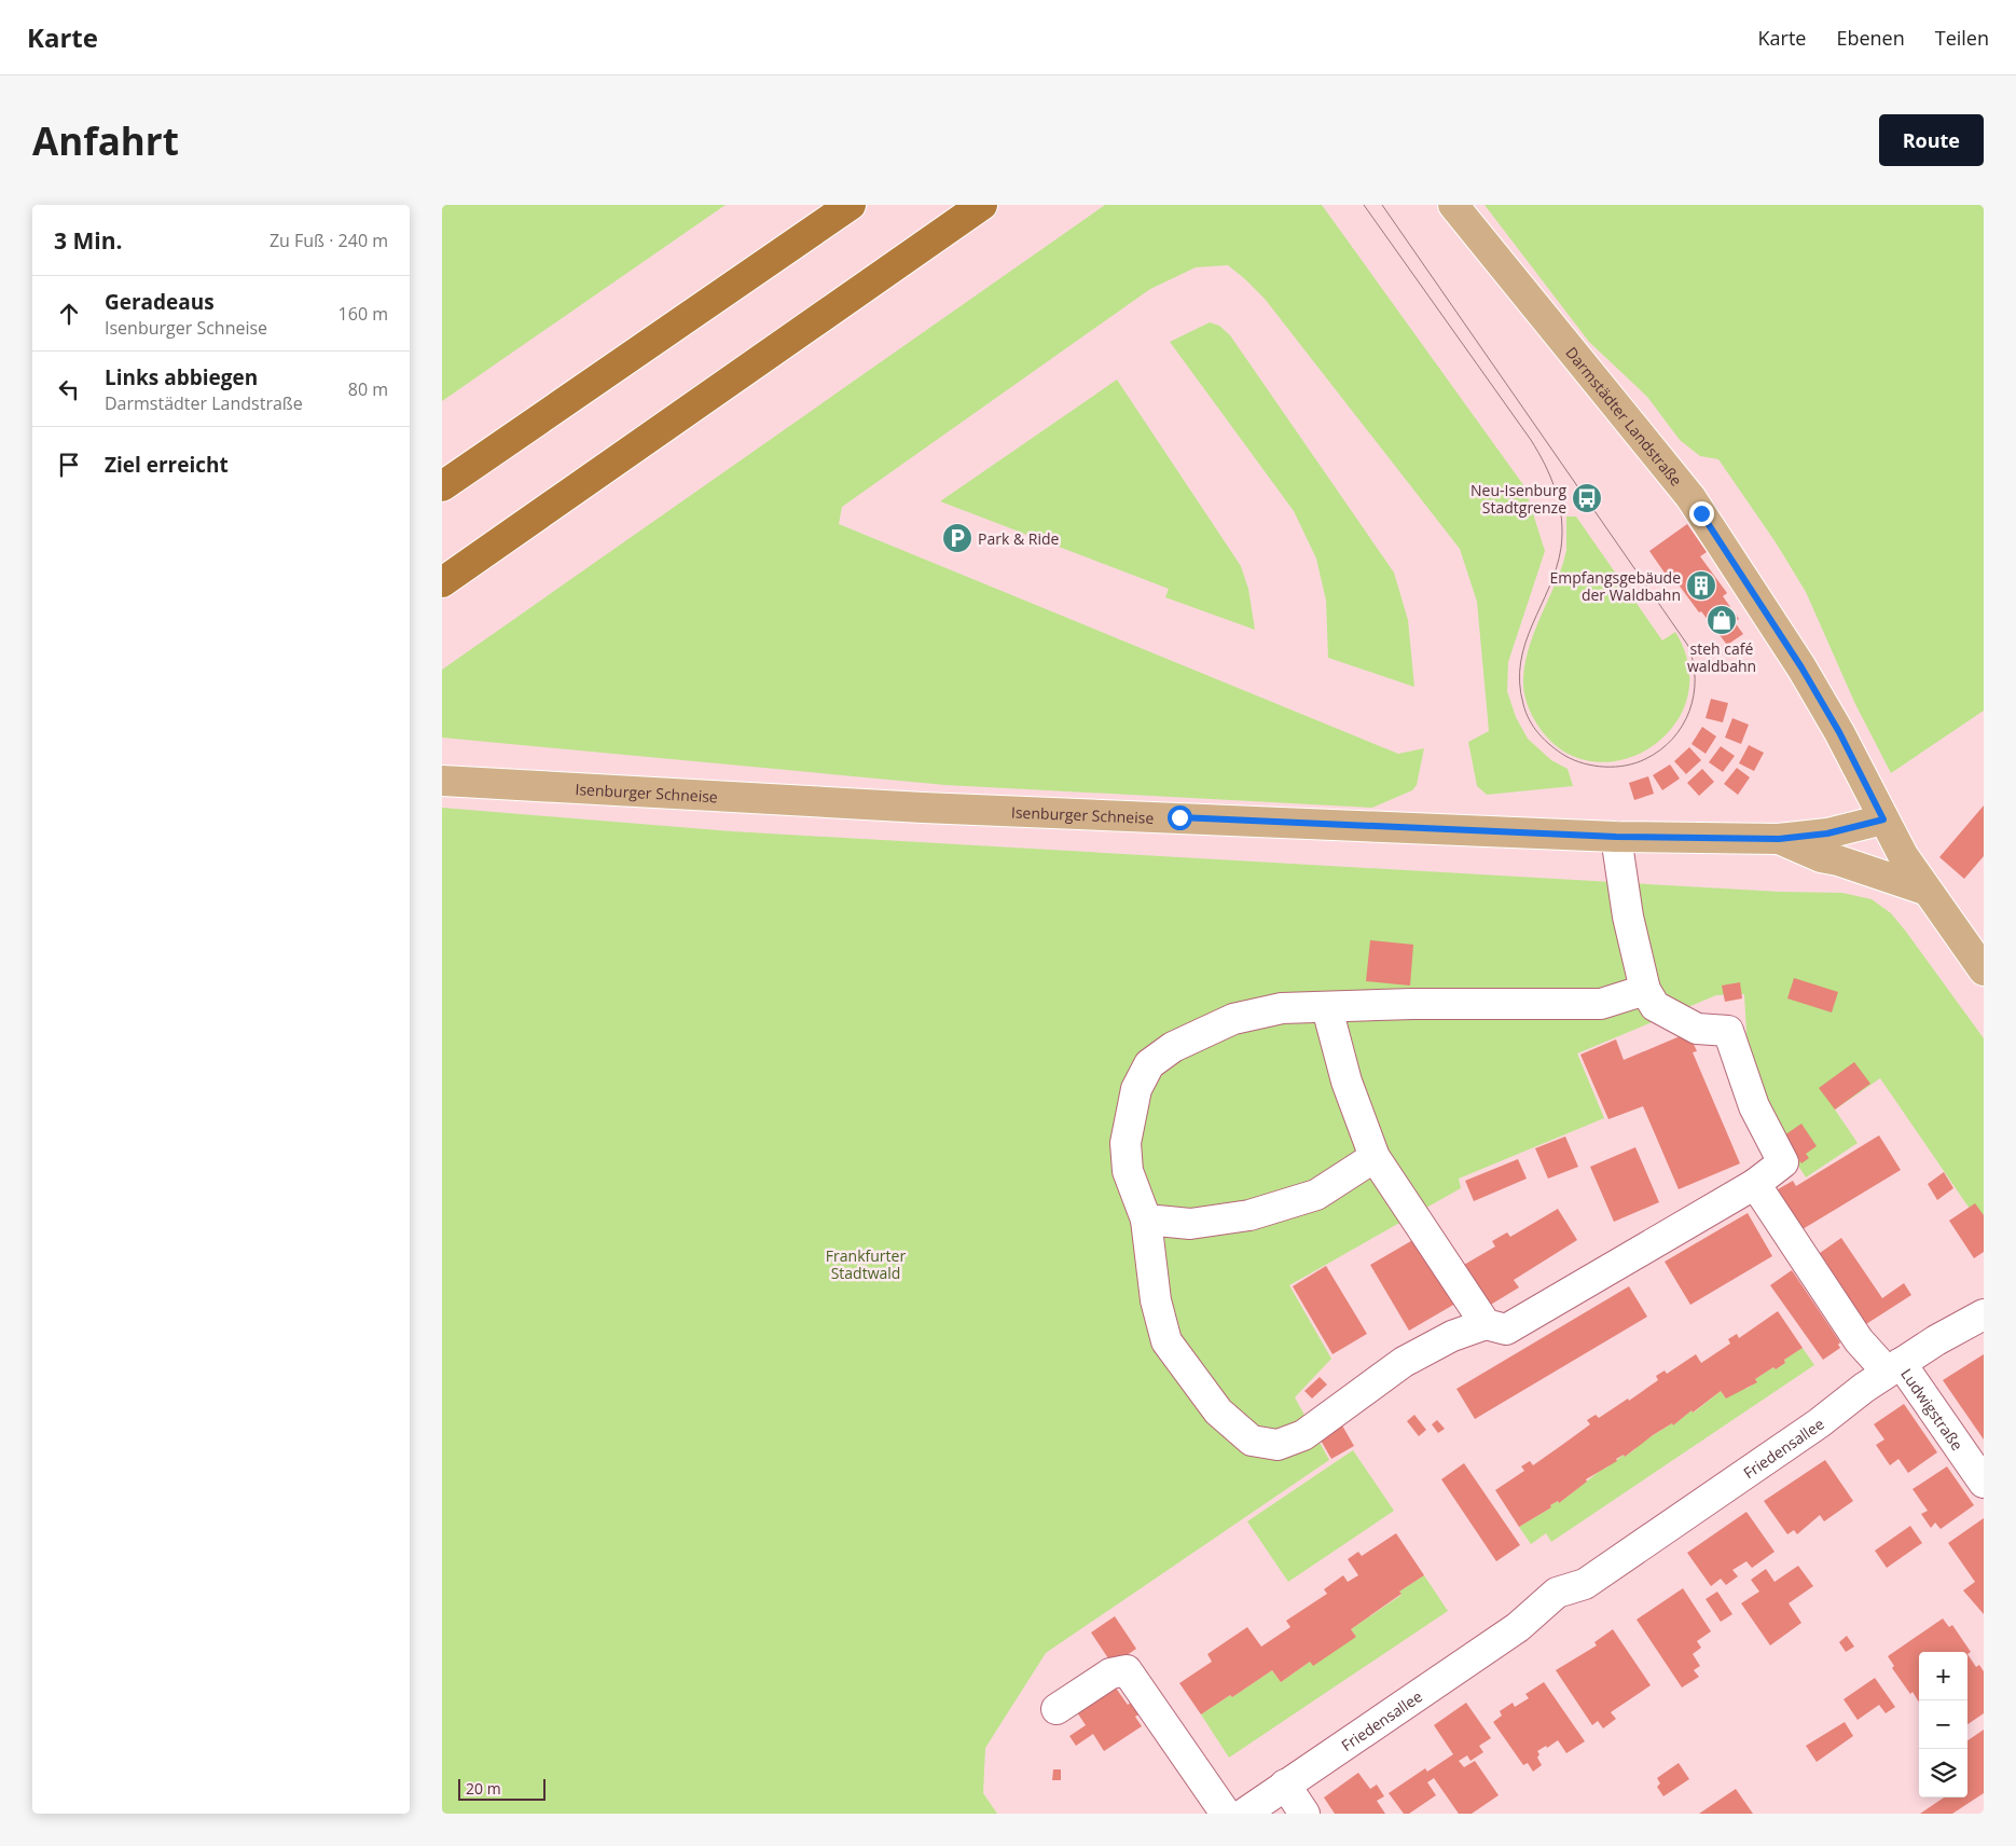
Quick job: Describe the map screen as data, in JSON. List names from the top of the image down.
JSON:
{
  "streets": {
    "main road": ["Darmstädter Landstraße", "Isenburger Schneise"],
    "street": ["Ludwigstraße", "Friedensallee"]
  },
  "crossings": [
    ["Darmstädter Landstraße", "Isenburger Schneise"],
    ["Ludwigstraße", "Friedensallee"]
  ],
  "parks": ["Frankfurter Stadtwald"],
  "places": {
    "bus stop": ["Neu-Isenburg Stadtgrenze"],
    "parking": ["Park & Ride"],
    "building": ["Empfangsgebäude der Waldbahn"],
    "shop": ["steh café waldbahn"]
  },
  "scale_bar": "20 m",
  "page": {
    "header": "Karte",
    "nav": ["Karte", "Ebenen", "Teilen"],
    "buttons": "Route",
    "title": "Anfahrt",
    "heading": ["3 Min.", "Zu Fuß · 240 m"],
    "list": [
      ["Geradeaus", "Isenburger Schneise", "160 m"],
      ["Links abbiegen", "Darmstädter Landstraße", "80 m"],
      "Ziel erreicht"
    ],
    "map_buttons": ["+", "−"],
    "scale": "20 m"
  }
}
